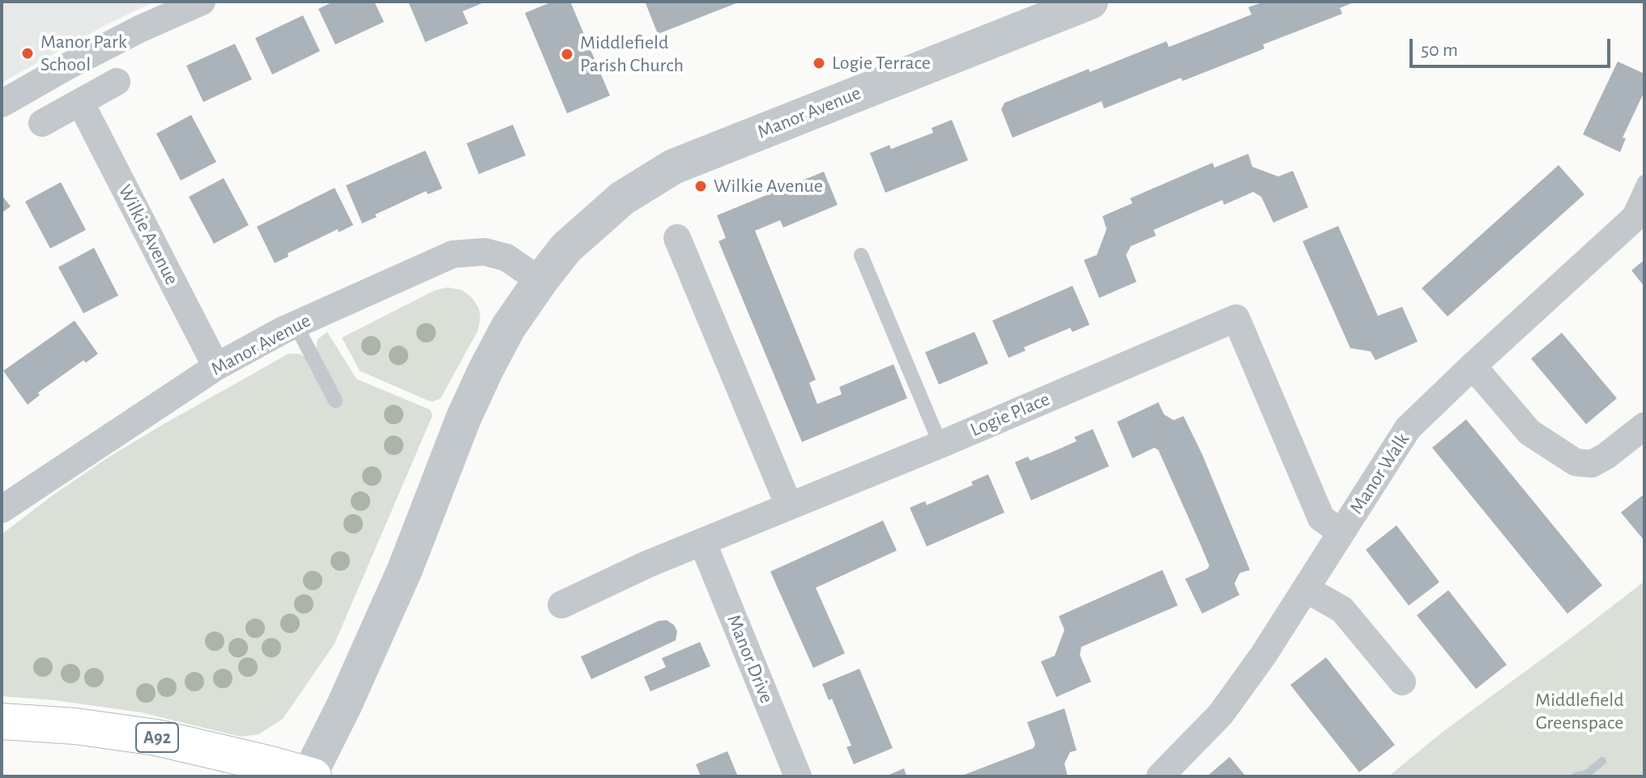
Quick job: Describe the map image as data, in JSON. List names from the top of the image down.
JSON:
{
  "streets": {
    "main road": ["A92"],
    "street": [
      "Manor Avenue",
      "Wilkie Avenue",
      "Logie Place",
      "Manor Walk",
      "Manor Drive"
    ]
  },
  "crossings": [
    ["Manor Avenue", "Wilkie Avenue"],
    ["Manor Avenue", "A92"],
    ["Logie Place", "Manor Walk"],
    ["Logie Place", "Manor Drive"]
  ],
  "parks": ["Middlefield Greenspace"],
  "places": [
    "Manor Park School",
    "Middlefield Parish Church",
    "Logie Terrace",
    "Wilkie Avenue"
  ],
  "scale_bar": "50 m"
}
